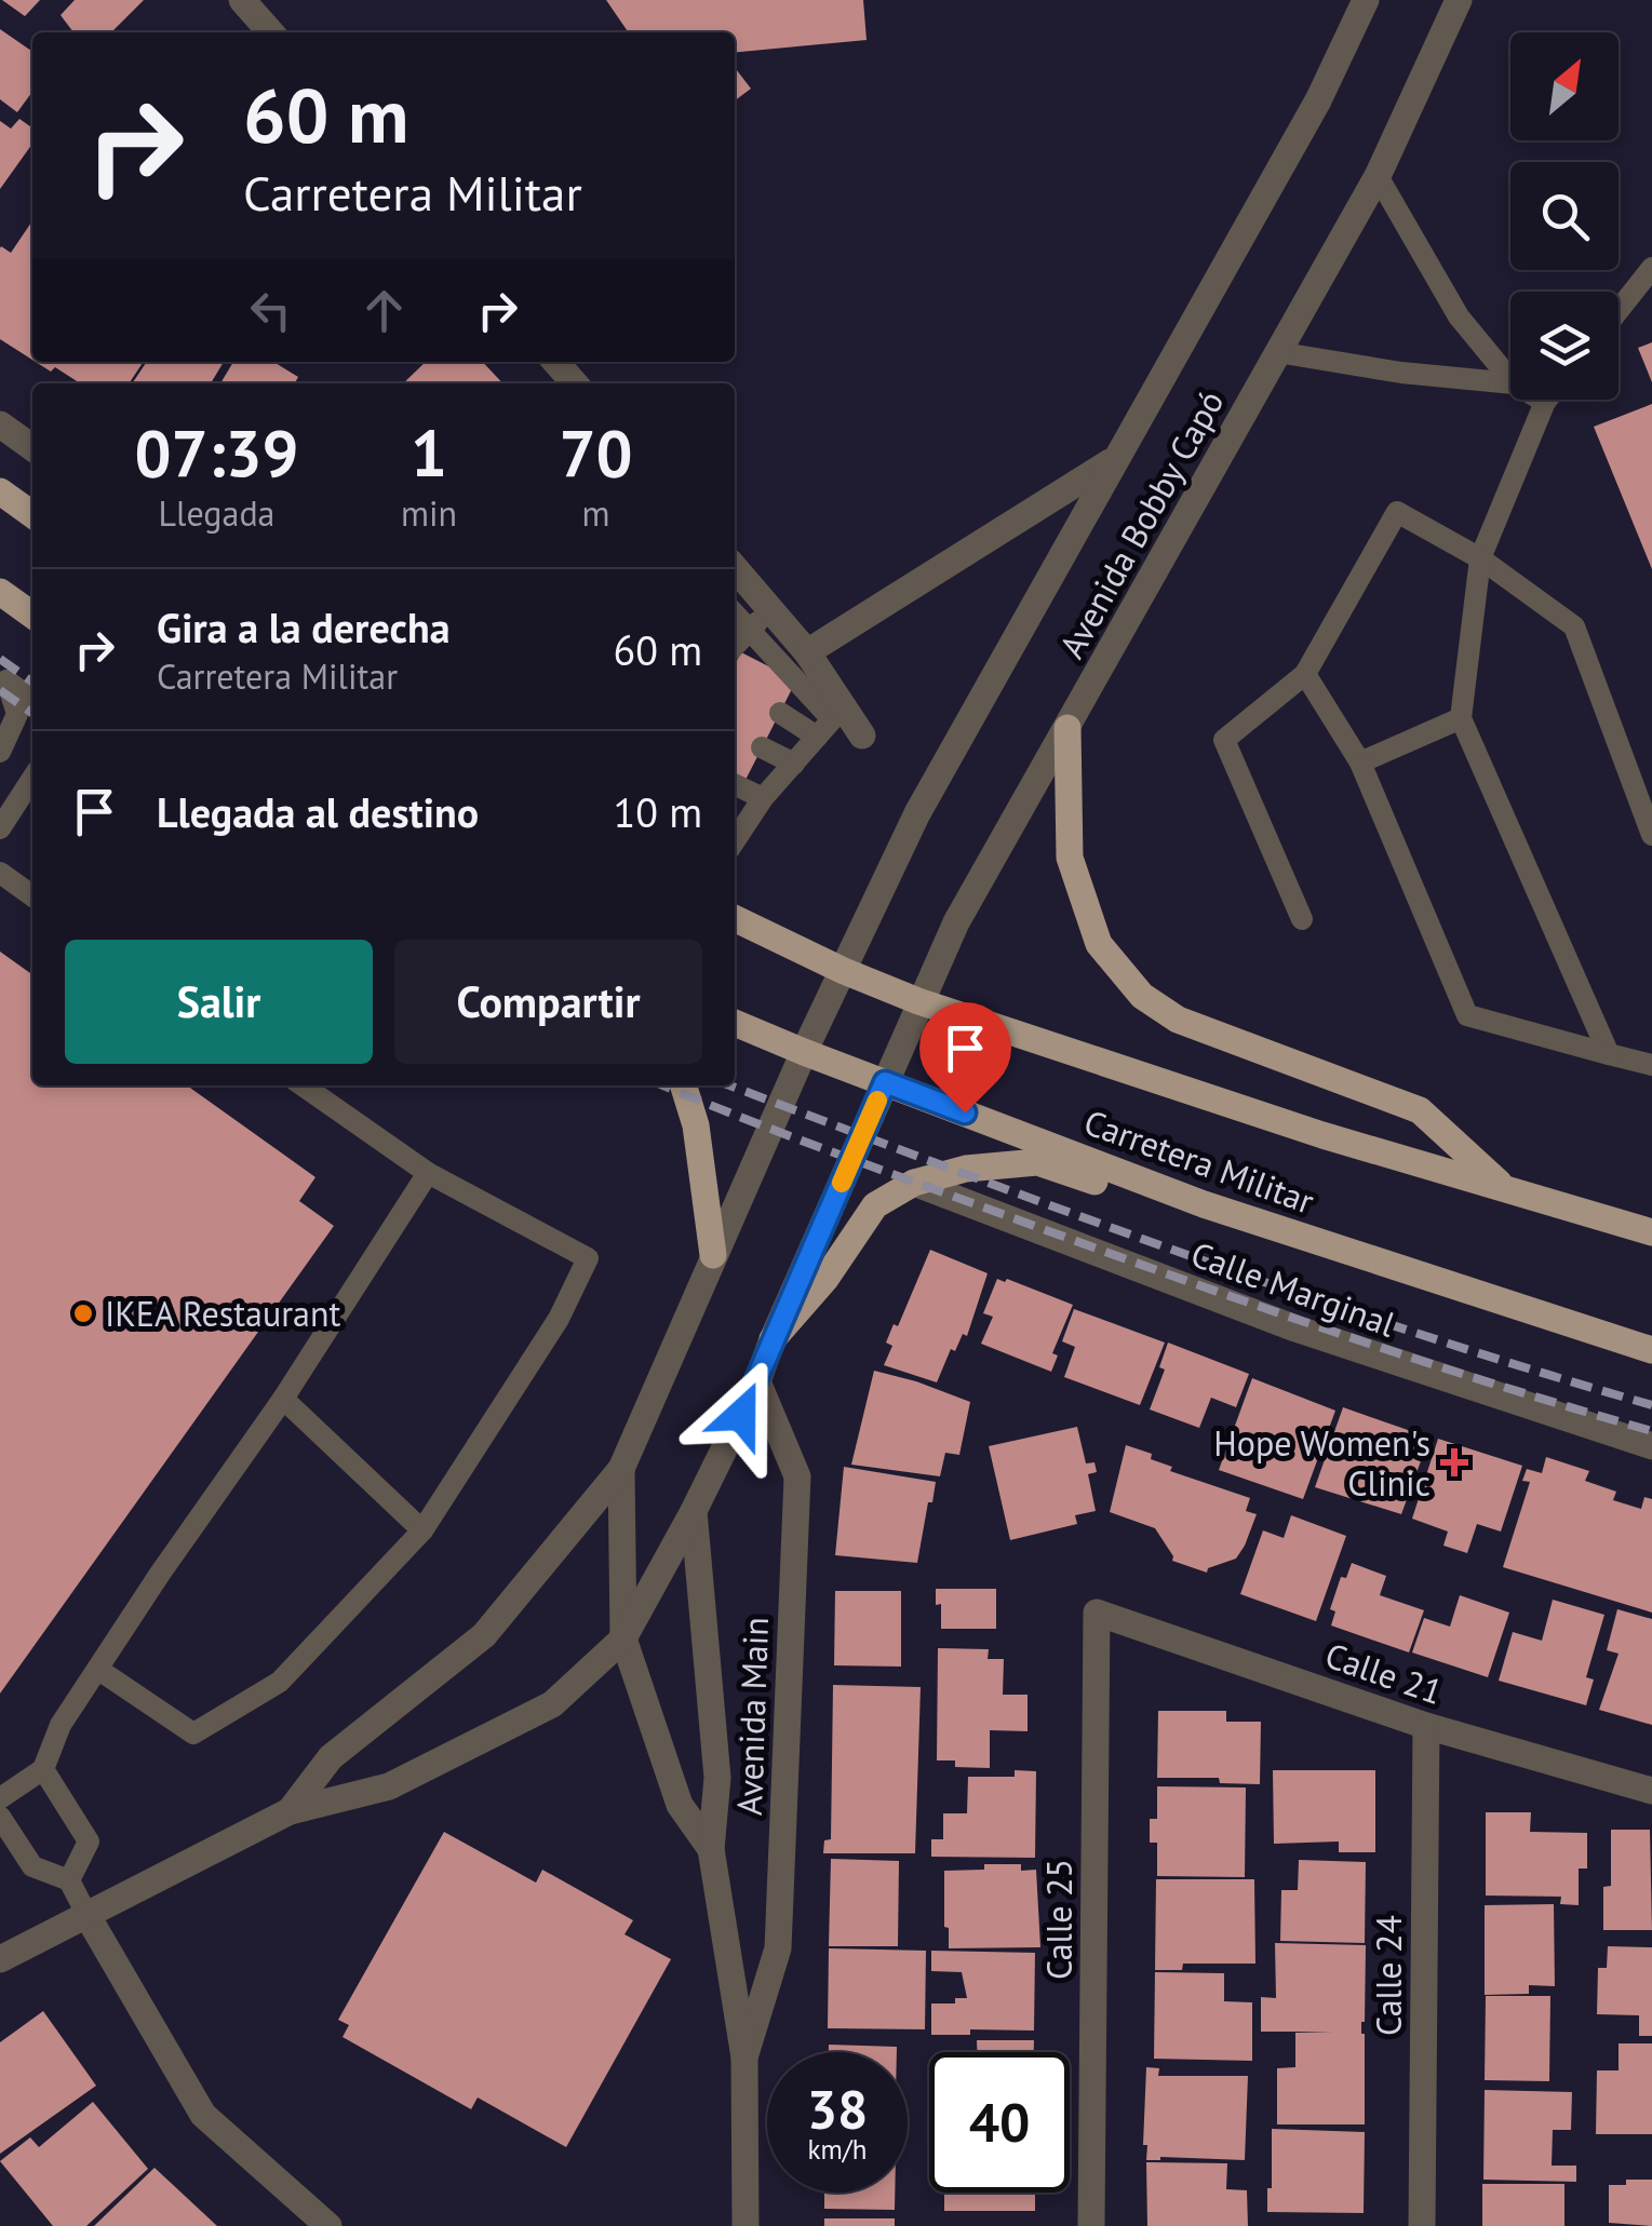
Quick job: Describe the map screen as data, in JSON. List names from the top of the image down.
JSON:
{
  "streets": {
    "main road": ["Carretera Militar"],
    "street": [
      "Avenida Bobby Capó",
      "Calle Marginal",
      "Calle 21",
      "Avenida Main",
      "Calle 25",
      "Calle 24"
    ]
  },
  "crossings": [
    ["Avenida Bobby Capó", "Carretera Militar"],
    ["Avenida Bobby Capó", "Avenida Main"],
    ["Calle 21", "Calle 25"],
    ["Calle 21", "Calle 24"]
  ],
  "places": {
    "other": ["IKEA Restaurant"],
    "health": ["Hope Women's Clinic"]
  },
  "north": "top right",
  "page": {
    "turn": ["60 m", "Carretera Militar"],
    "eta": [
      "07:39",
      "Llegada",
      "1",
      "min",
      "70",
      "m"
    ],
    "list": [
      {
        "name": "Gira a la derecha",
        "note": "Carretera Militar",
        "value": "60 m"
      },
      {
        "name": "Llegada al destino",
        "value": "10 m"
      }
    ],
    "buttons": ["Salir", "Compartir"],
    "speed": "38 km/h",
    "limit": "40"
  }
}
